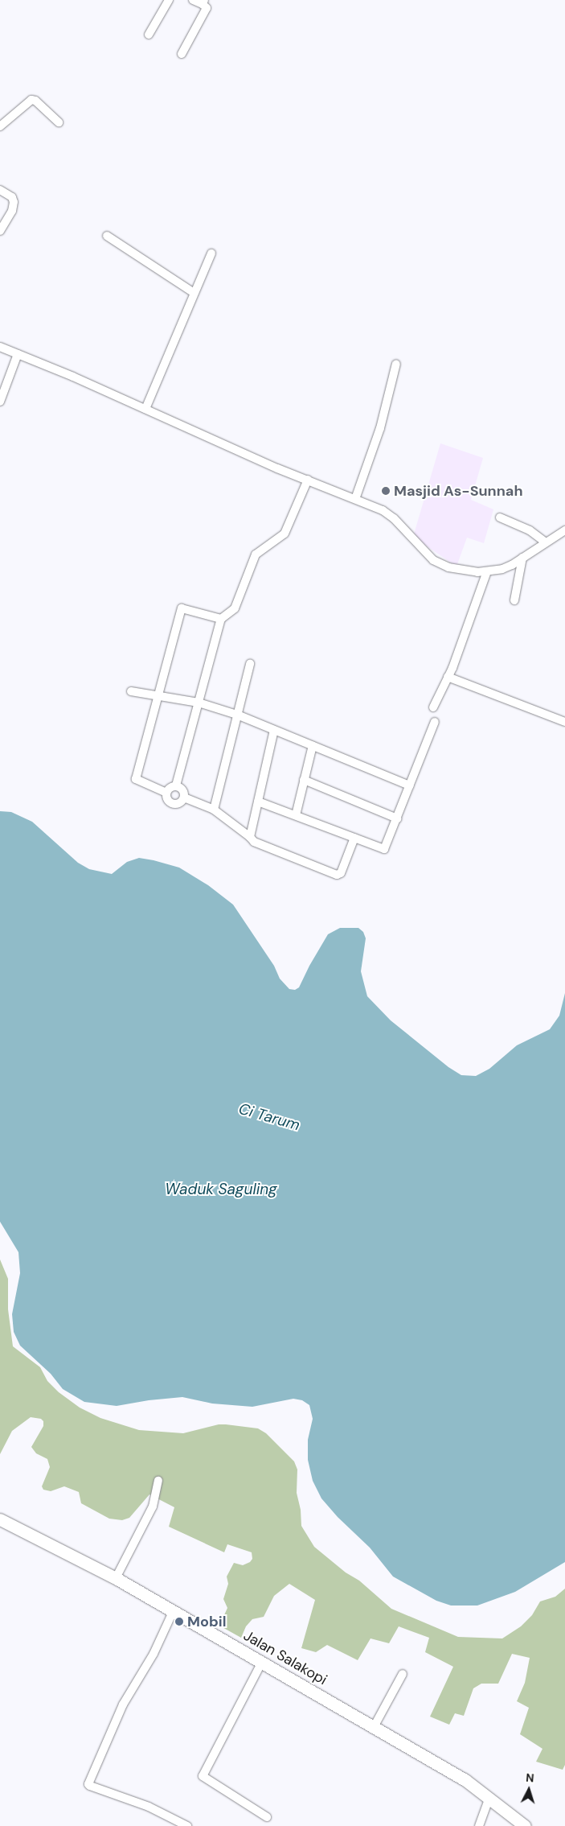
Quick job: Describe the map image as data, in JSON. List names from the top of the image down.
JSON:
{
  "streets": {
    "street": ["Jalan Salakopi"]
  },
  "water": ["Ci Tarum", "Waduk Saguling"],
  "places": ["Masjid As-Sunnah", "Mobil"],
  "north": "top"
}
